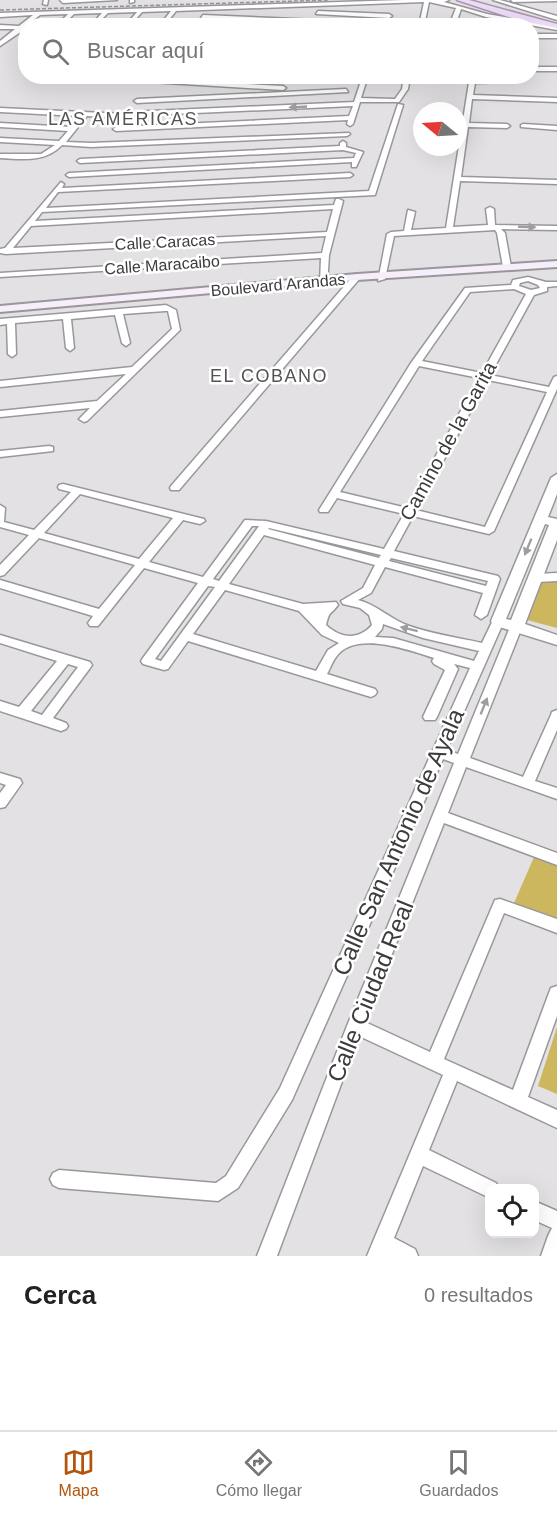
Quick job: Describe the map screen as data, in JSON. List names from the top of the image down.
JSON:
{
  "streets": {
    "main road": ["Boulevard Arandas"],
    "street": [
      "Calle Caracas",
      "Calle Maracaibo",
      "Camino de la Garita",
      "Calle San Antonio de Ayala",
      "Calle Ciudad Real"
    ]
  },
  "districts": ["LAS AMÉRICAS", "EL COBANO"],
  "north": "left",
  "page": {
    "search": "Buscar aquí",
    "heading": ["Cerca", "0 resultados"],
    "nav": ["Mapa", "Cómo llegar", "Guardados"]
  }
}
